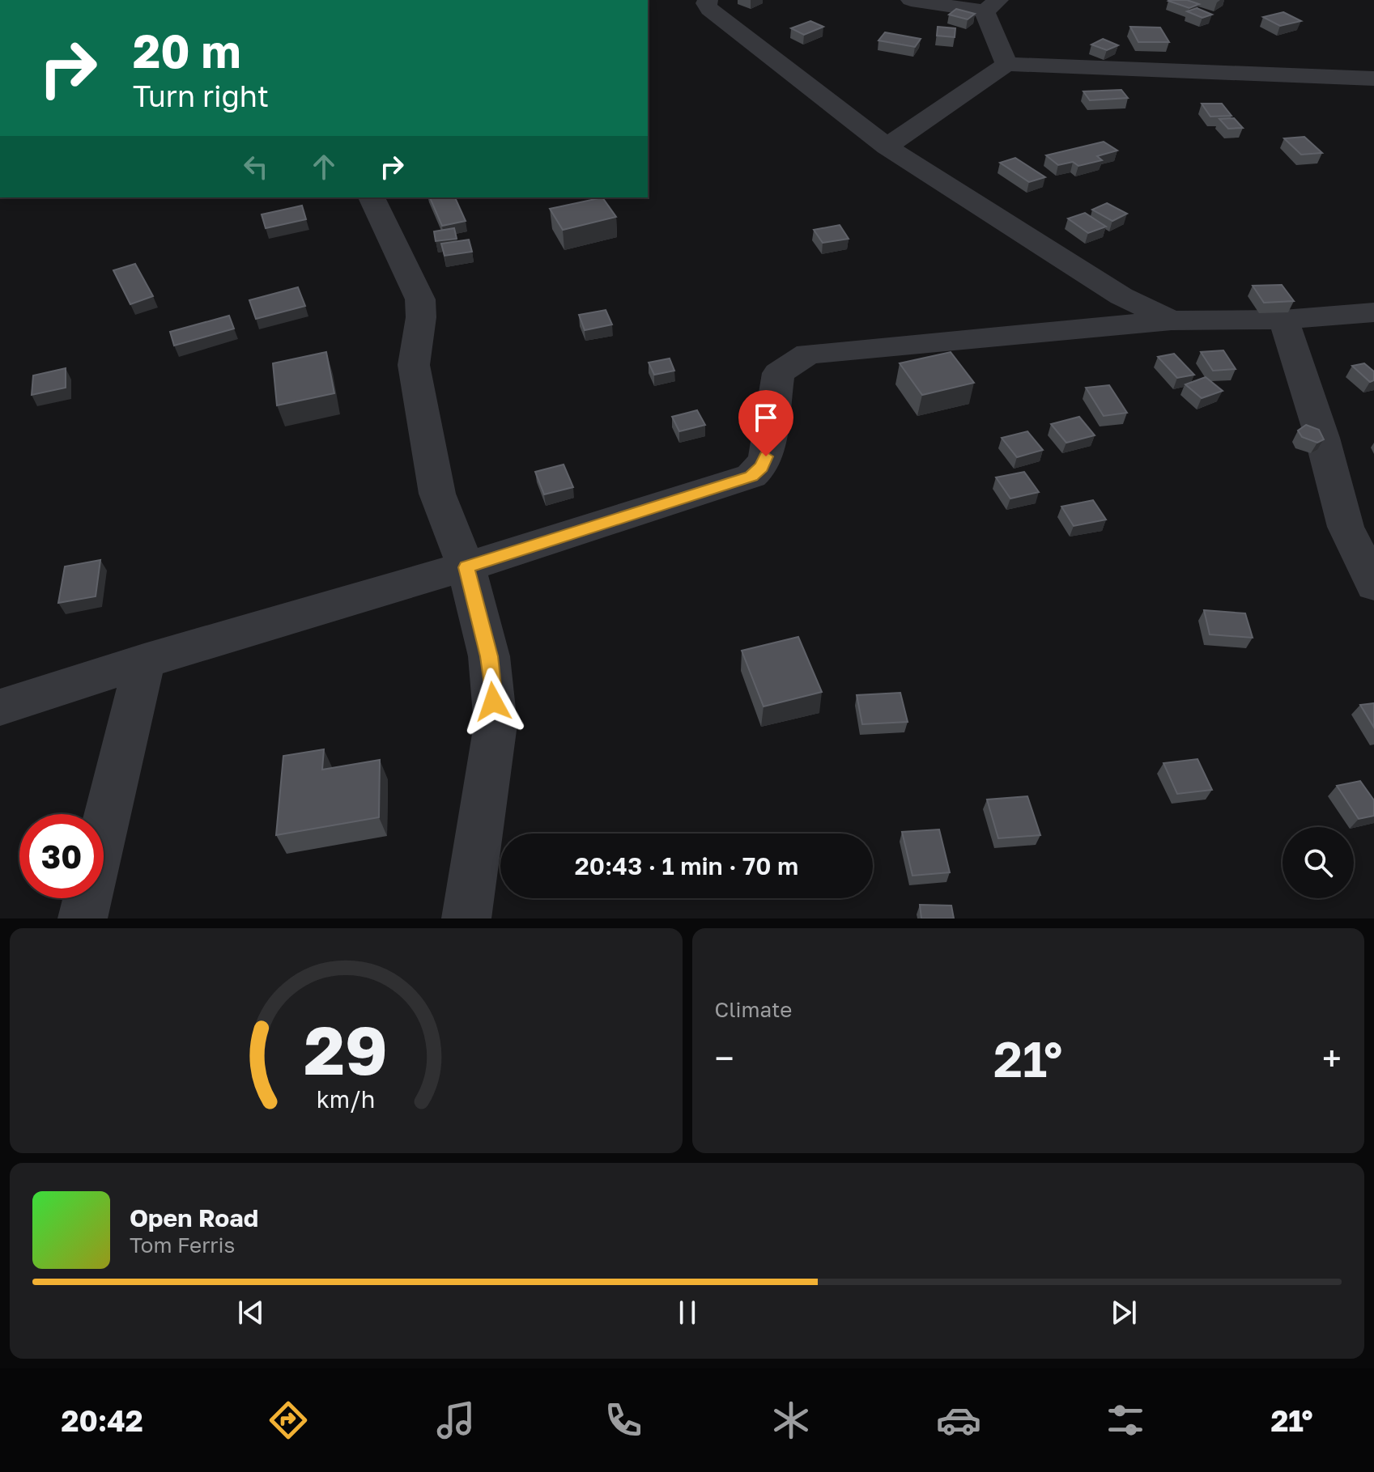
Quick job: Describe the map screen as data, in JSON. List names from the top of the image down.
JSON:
{
  "page": {
    "turn": ["20 m", "Turn right"],
    "limit": "30",
    "trip": "20:43 · 1 min · 70 m",
    "tile": "Climate",
    "heat": ["−", "21°", "+"],
    "song": ["Open Road", "Tom Ferris"],
    "tabs": ["20:42", "21°"],
    "gauge": ["29", "km/h"]
  }
}
